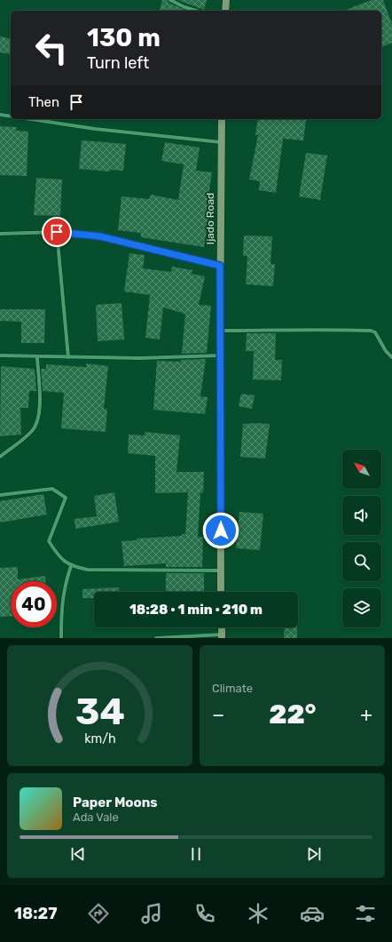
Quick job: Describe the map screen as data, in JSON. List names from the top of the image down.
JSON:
{
  "streets": {
    "street": ["Ijado Road"]
  },
  "north": "top left",
  "page": {
    "turn": ["130 m", "Turn left"],
    "then": "Then",
    "limit": "40",
    "trip": "18:28 · 1 min · 210 m",
    "tile": "Climate",
    "heat": ["−", "22°", "+"],
    "song": ["Paper Moons", "Ada Vale"],
    "tabs": "18:27",
    "gauge": ["34", "km/h"]
  }
}
